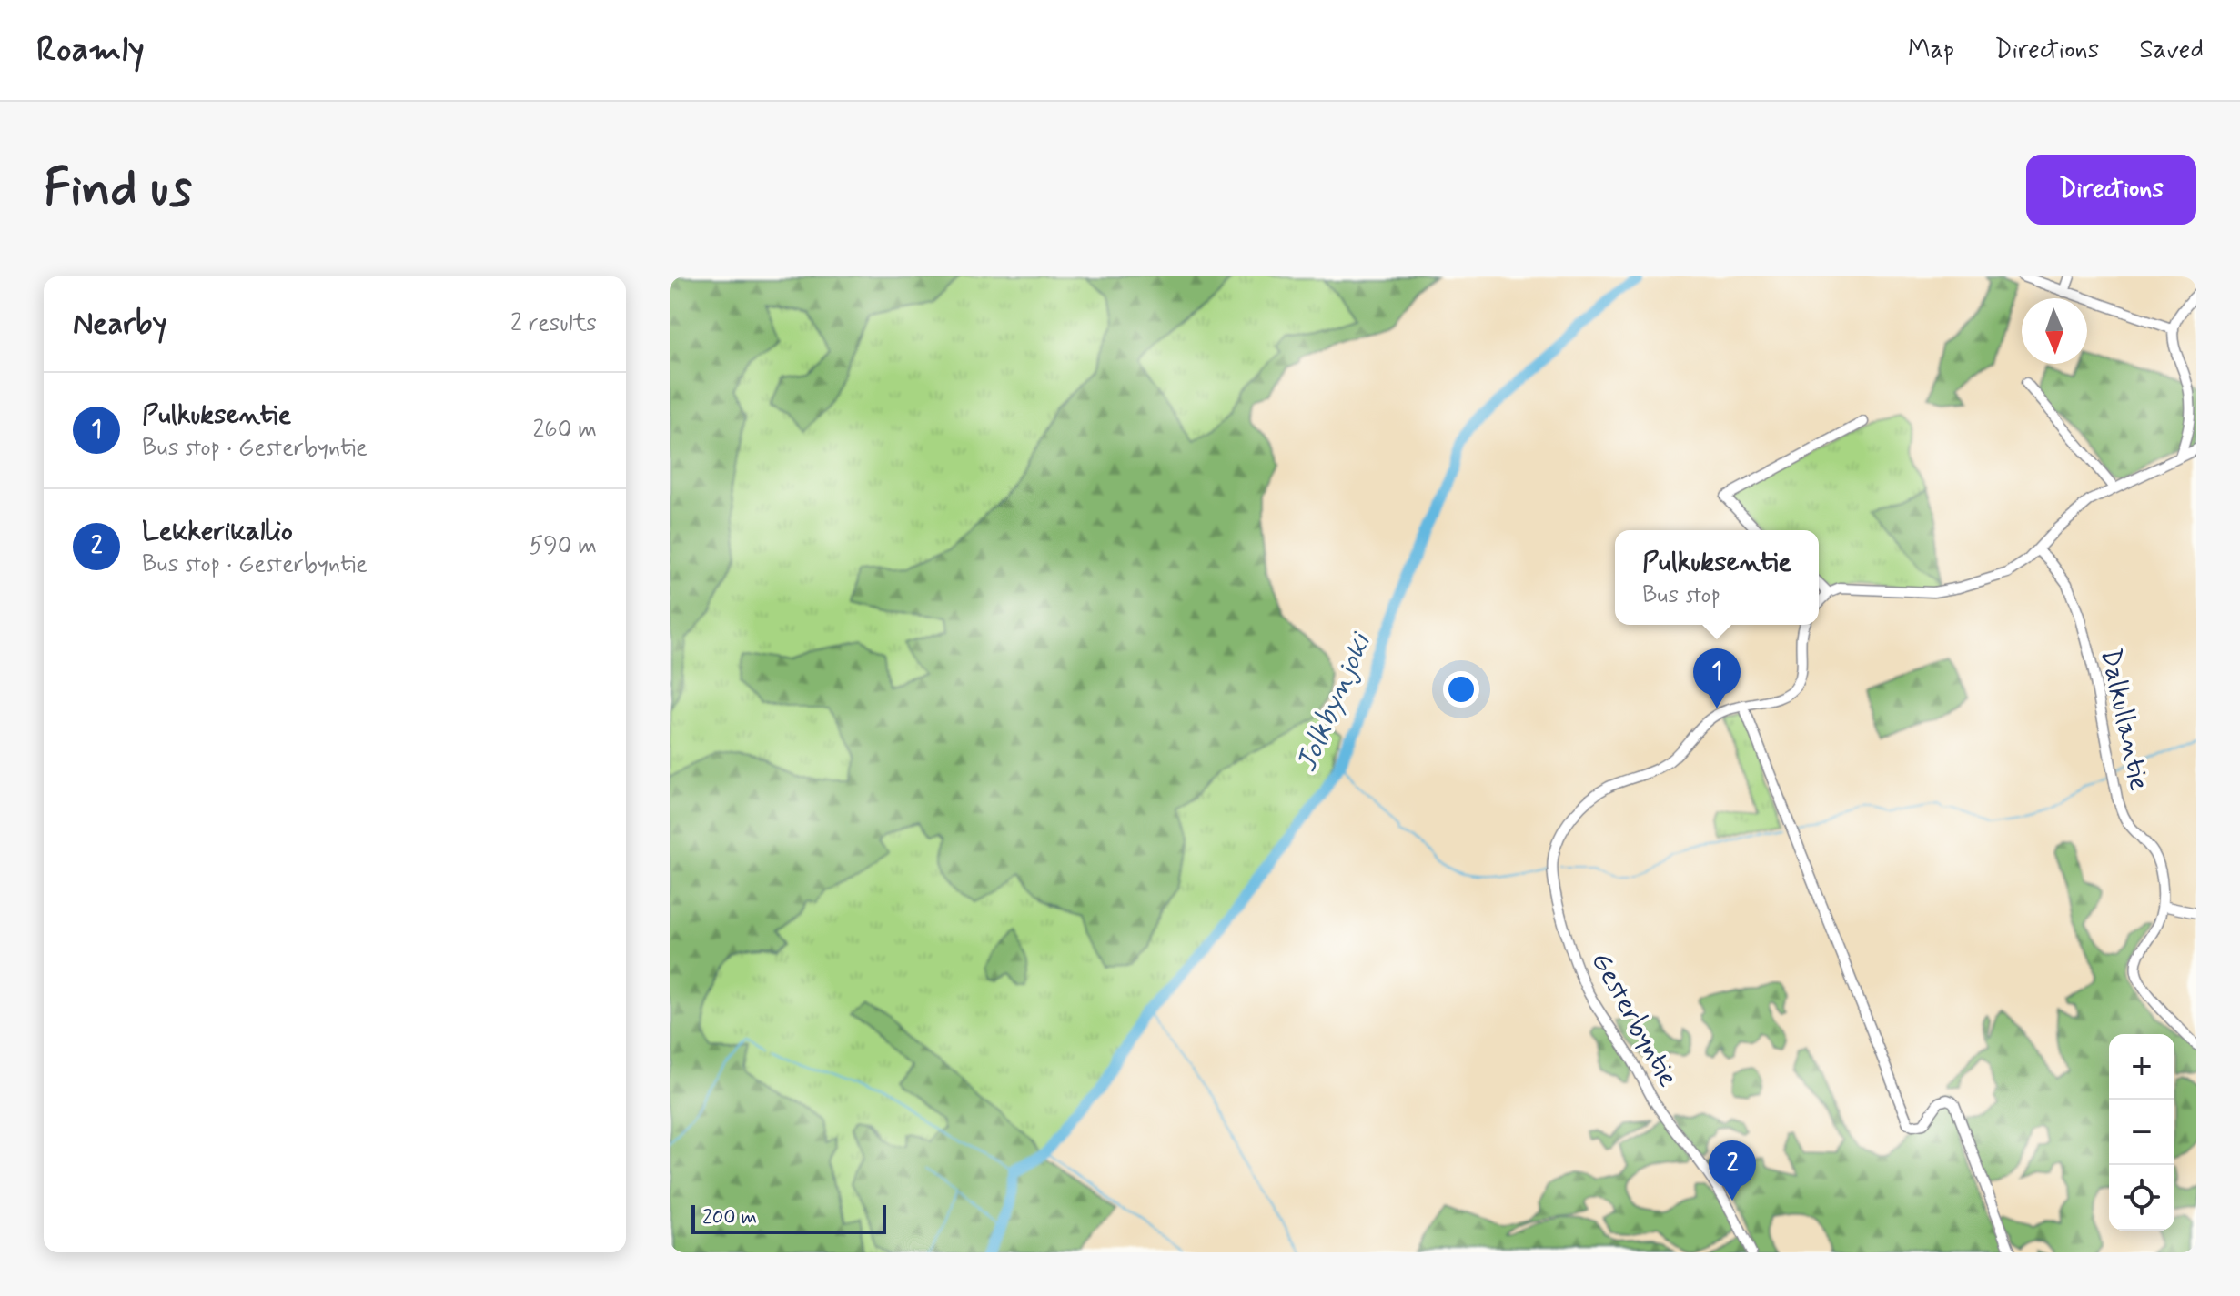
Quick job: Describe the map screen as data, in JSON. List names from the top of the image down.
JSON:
{
  "streets": {
    "street": ["Dalkullantie", "Gesterbyntie"]
  },
  "water": ["Jolkbynjoki"],
  "scale_bar": "200 m",
  "north": "bottom",
  "page": {
    "header": "Roamly",
    "nav": ["Map", "Directions", "Saved"],
    "buttons": "Directions",
    "title": "Find us",
    "heading": ["Nearby", "2 results"],
    "list": [
      {
        "mark": "1",
        "name": "Pulkuksentie",
        "note": "Bus stop · Gesterbyntie",
        "value": "260 m"
      },
      {
        "mark": "2",
        "name": "Lekkerikallio",
        "note": "Bus stop · Gesterbyntie",
        "value": "590 m"
      }
    ],
    "popup": ["Pulkuksentie", "Bus stop"],
    "pins": ["1", "2"],
    "map_buttons": ["+", "−"],
    "scale": "200 m"
  }
}
